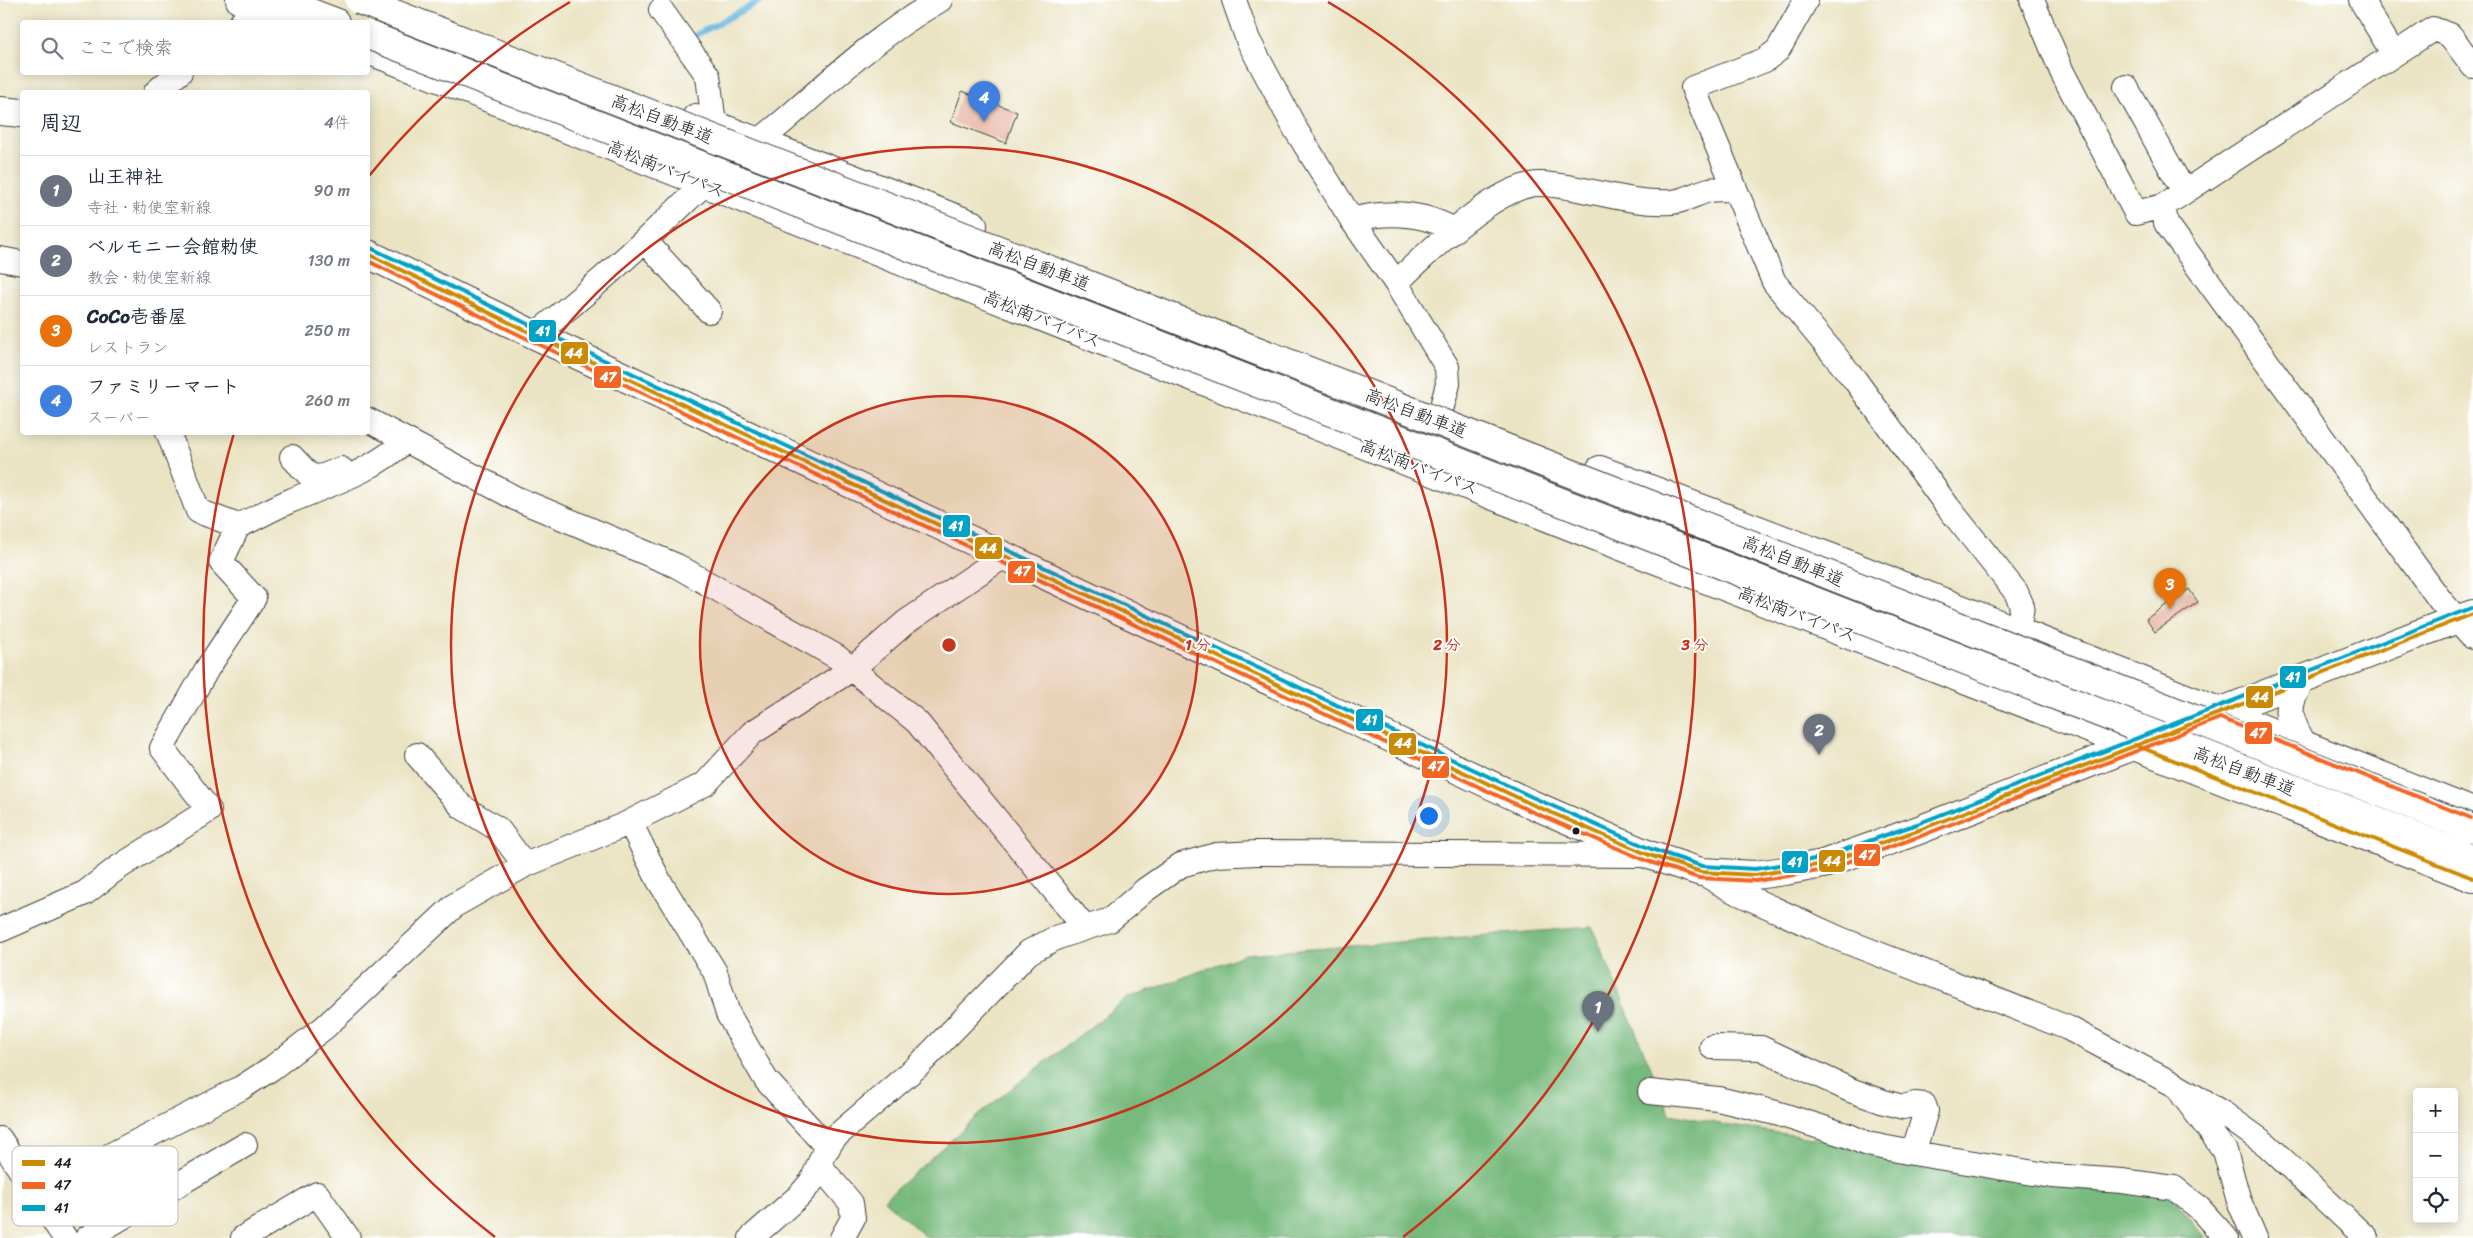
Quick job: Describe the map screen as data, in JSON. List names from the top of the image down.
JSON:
{
  "streets": {
    "main road": ["高松自動車道", "高松南バイパス"]
  },
  "lines": ["transit line 41", "transit line 44", "transit line 47"],
  "legend": ["44", "47", "41"],
  "page": {
    "search": "ここで検索",
    "pins": [
      "4",
      "3",
      "2",
      "1"
    ],
    "heading": ["周辺", "4件"],
    "list": [
      {
        "mark": "1",
        "name": "山王神社",
        "note": "寺社 · 勅使室新線",
        "value": "90 m"
      },
      {
        "mark": "2",
        "name": "ベルモニー会館勅使",
        "note": "教会 · 勅使室新線",
        "value": "130 m"
      },
      {
        "mark": "3",
        "name": "CoCo壱番屋",
        "note": "レストラン",
        "value": "250 m"
      },
      {
        "mark": "4",
        "name": "ファミリーマート",
        "note": "スーパー",
        "value": "260 m"
      }
    ],
    "map_buttons": ["+", "−"]
  },
  "rings": ["1 分", "2 分", "3 分"]
}
